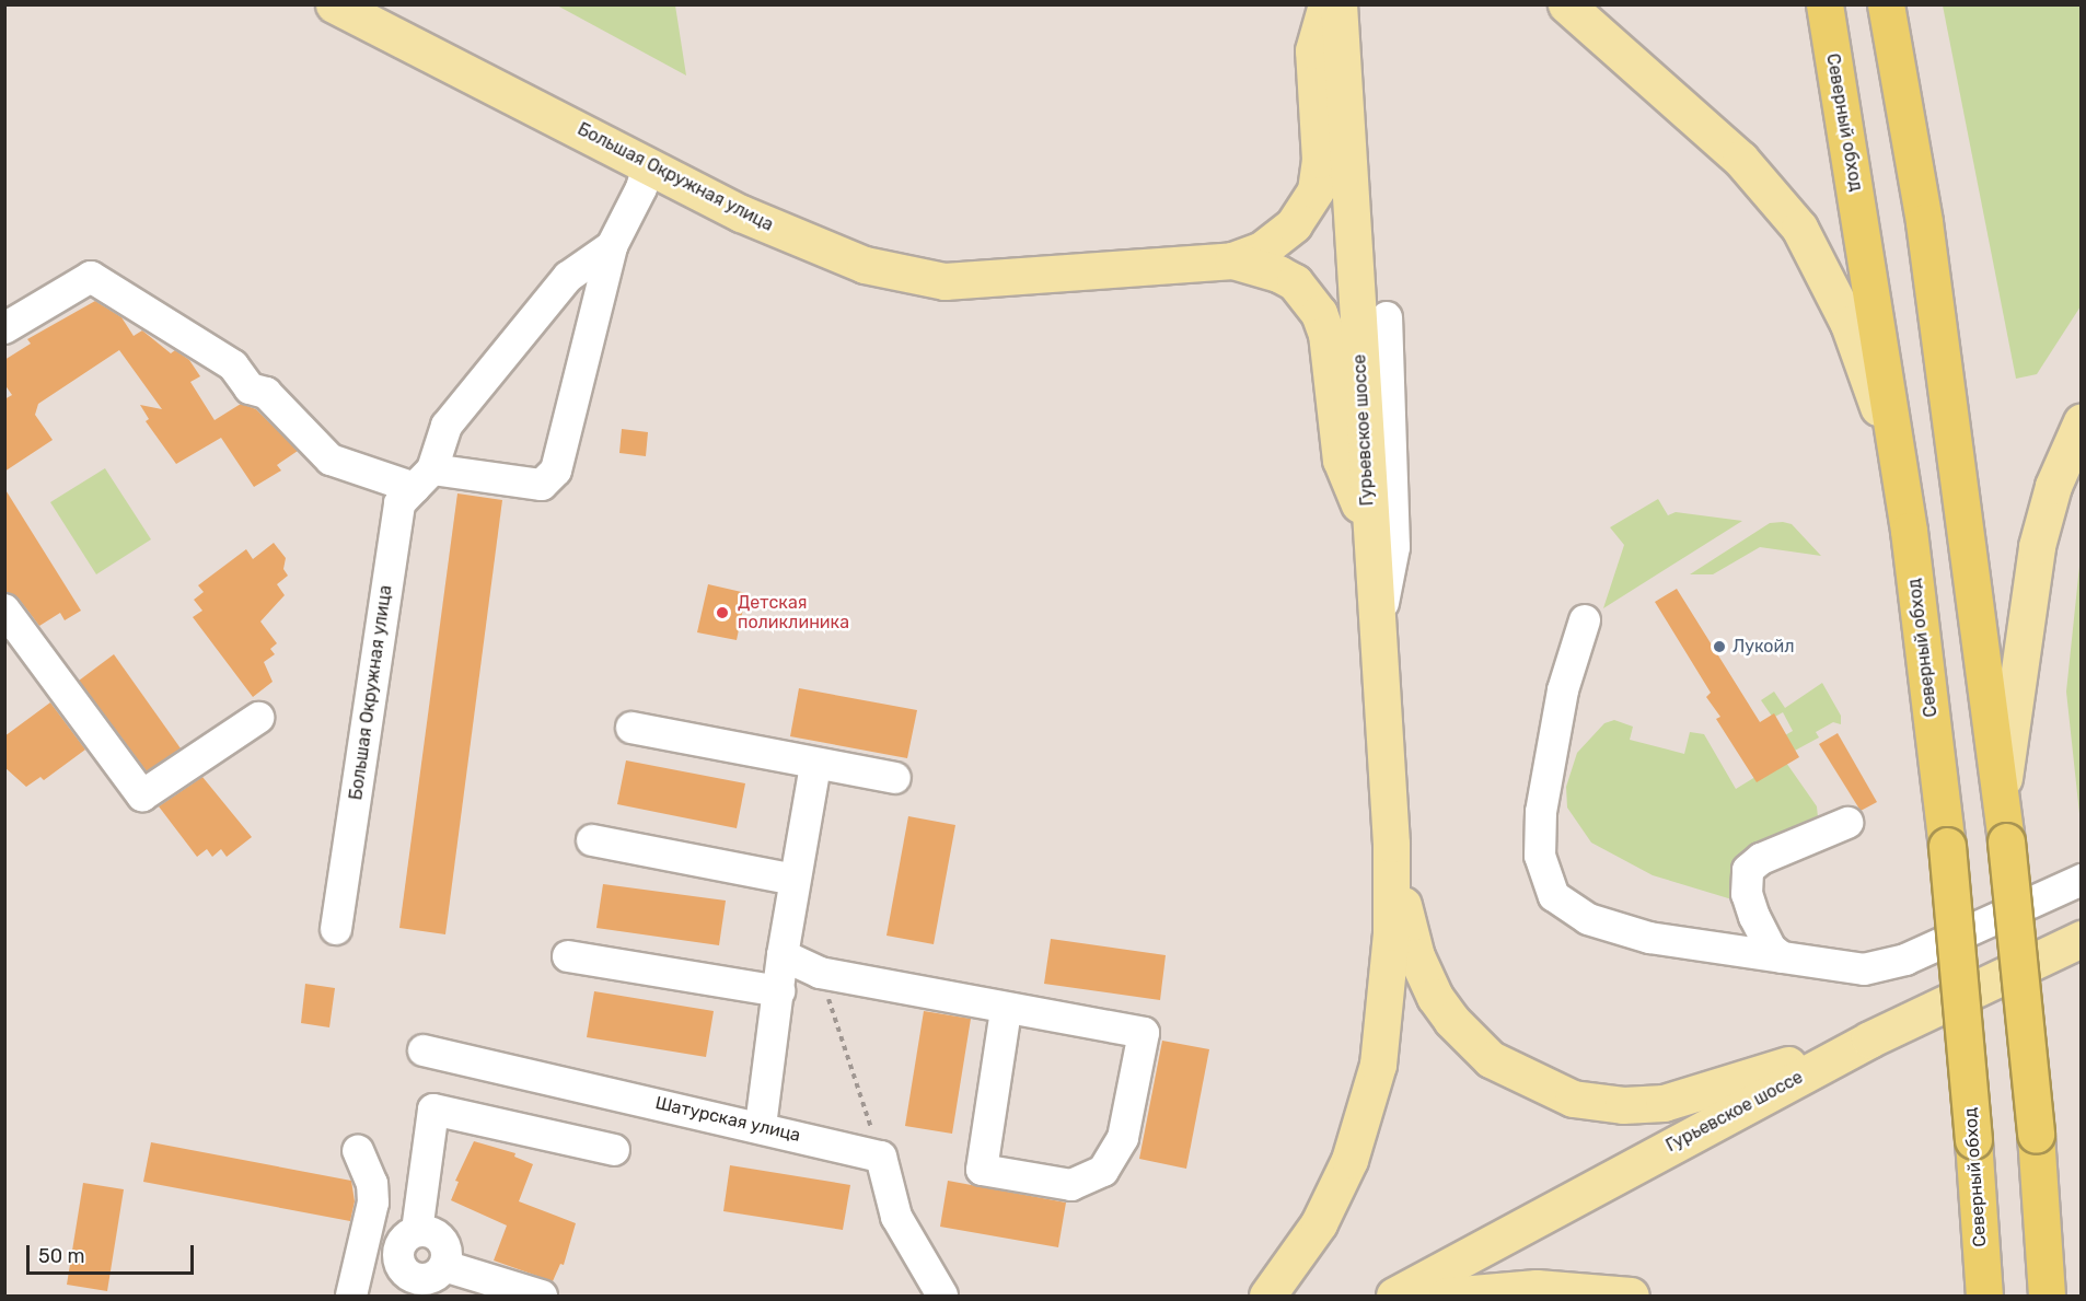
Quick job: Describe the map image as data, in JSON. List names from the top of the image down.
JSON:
{
  "streets": {
    "highway": ["Северный обход"],
    "main road": ["Большая Окружная улица", "Гурьевское шоссе"],
    "street": ["Шатурская улица"]
  },
  "places": ["Детская поликлиника", "Лукойл"],
  "scale_bar": "50 m"
}
